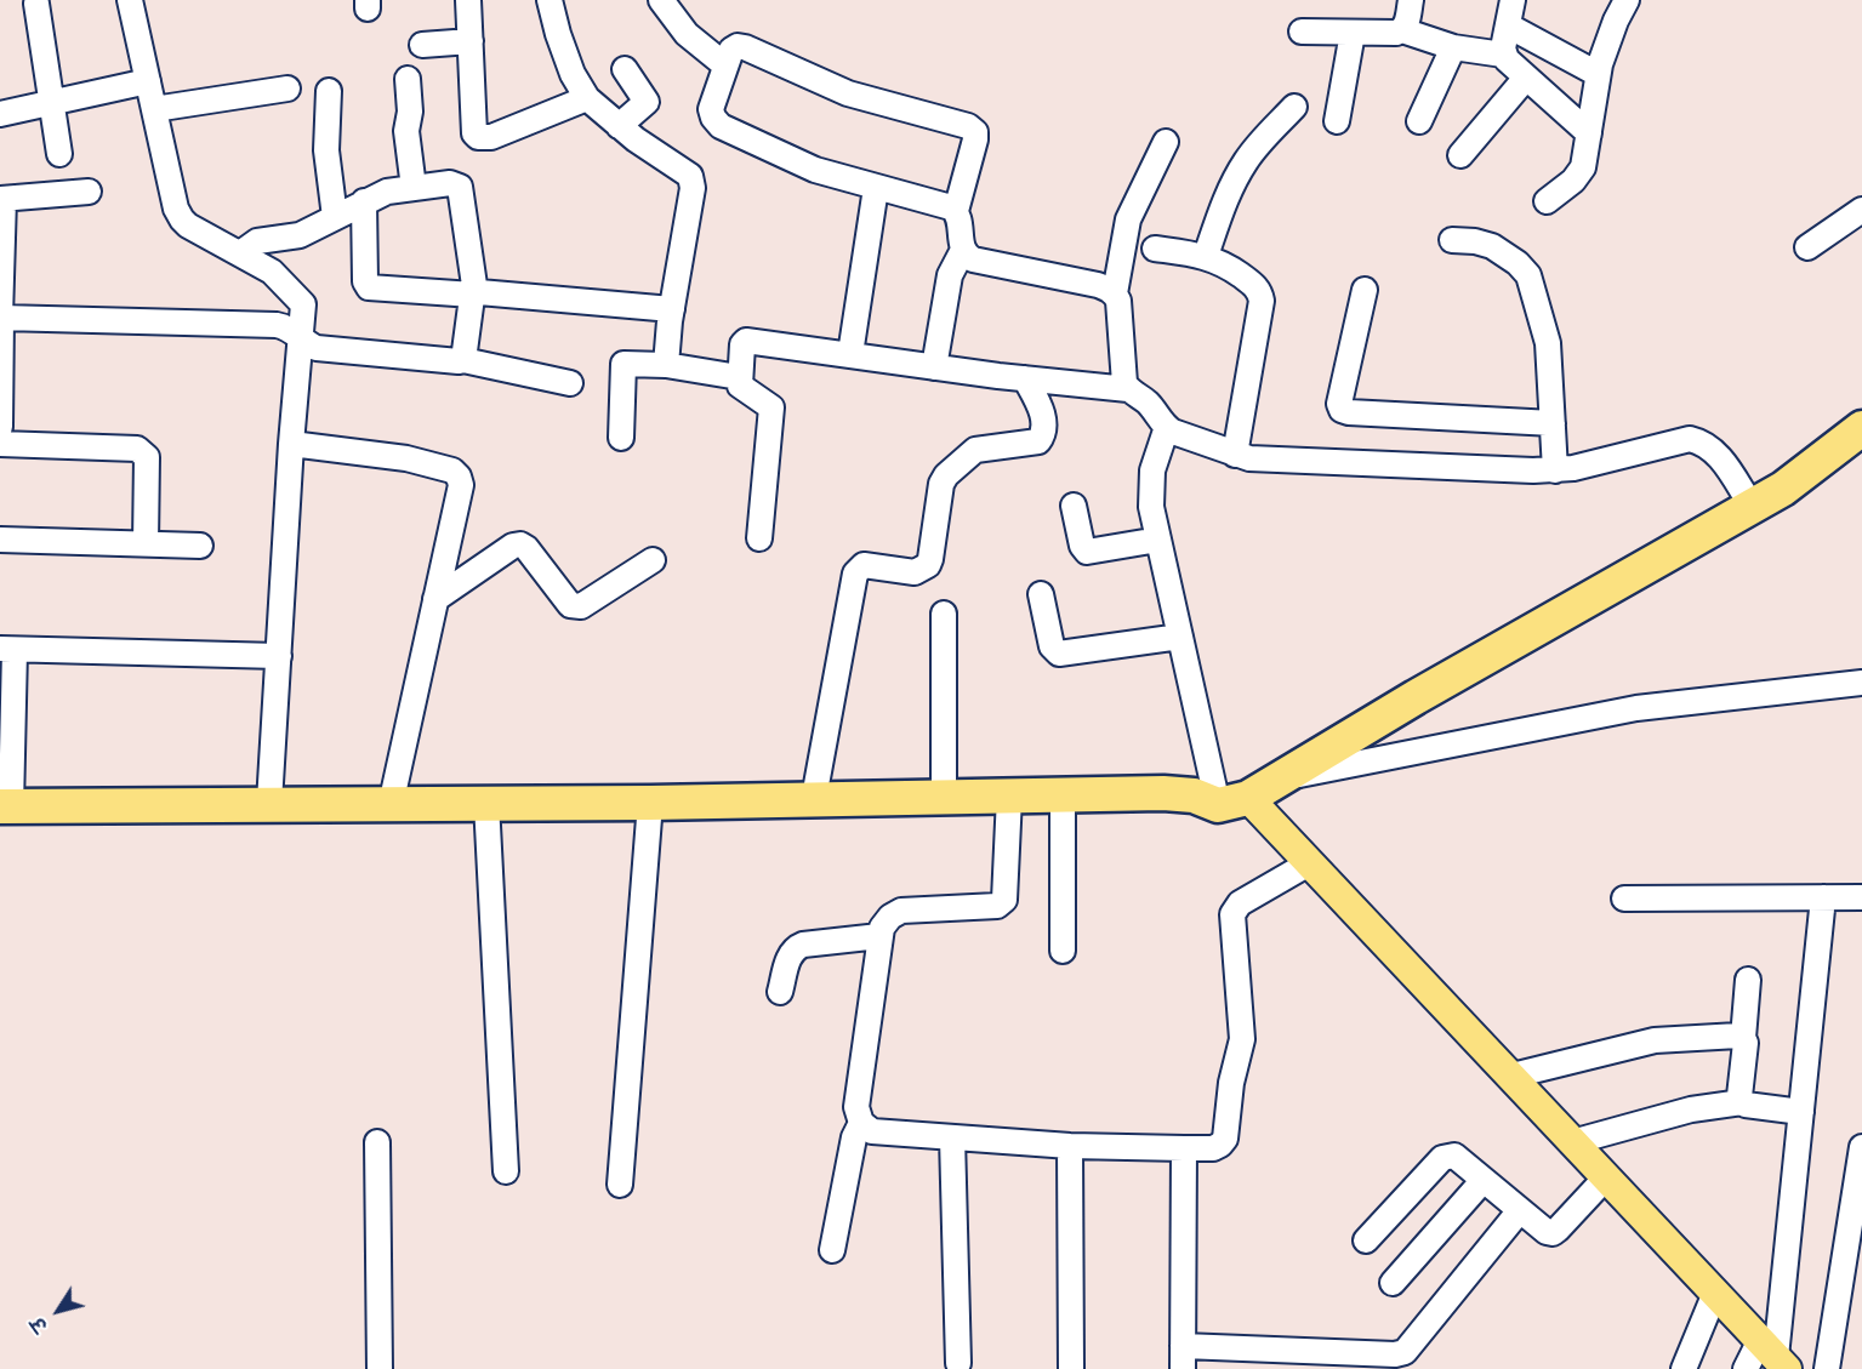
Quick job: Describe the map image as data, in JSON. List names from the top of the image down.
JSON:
{
  "north": "bottom left"
}
